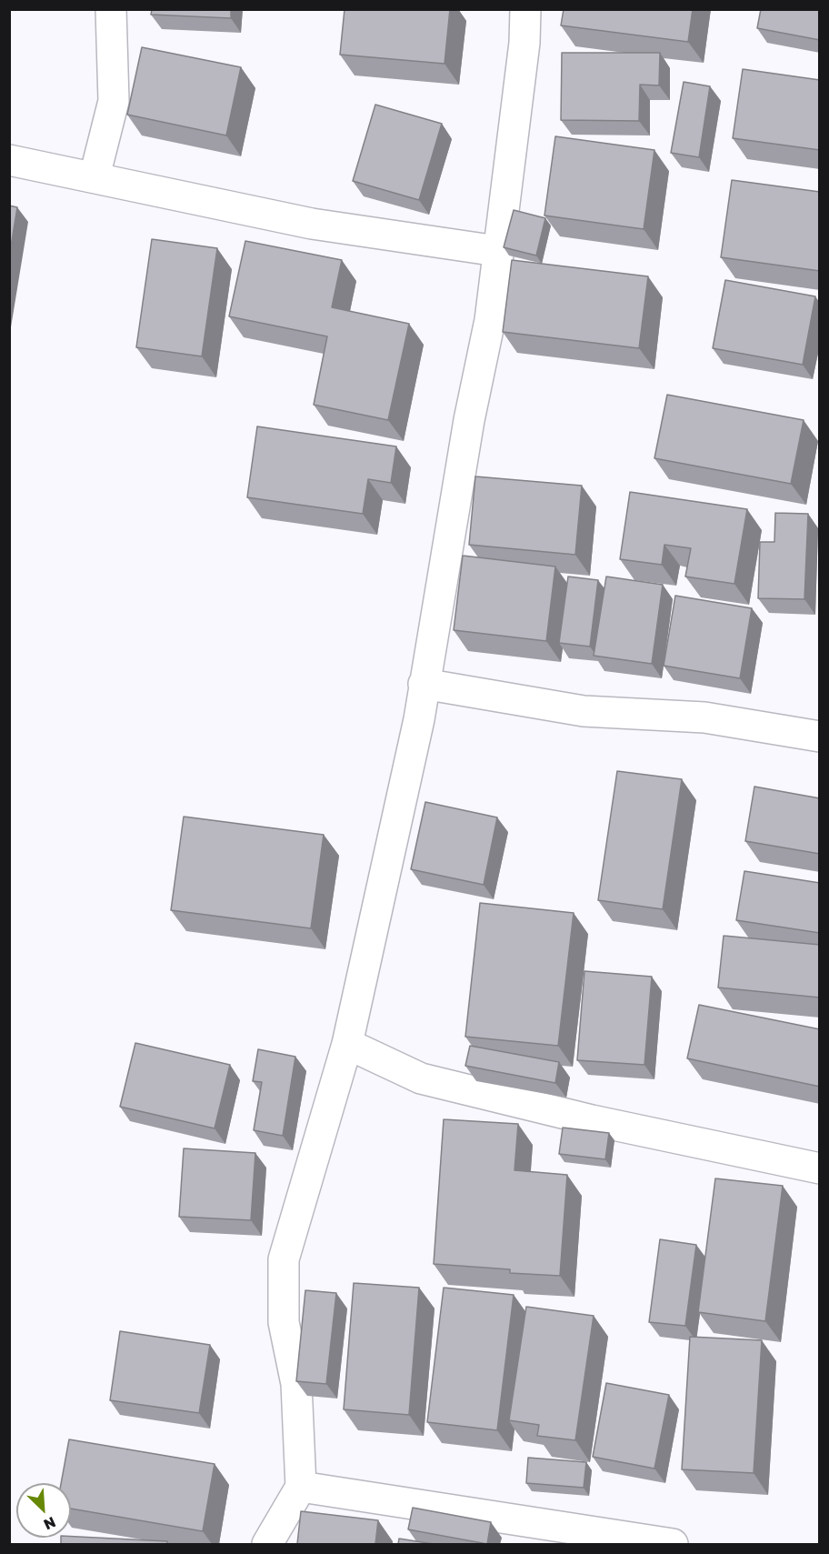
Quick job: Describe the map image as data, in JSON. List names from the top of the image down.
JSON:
{
  "north": "bottom right"
}
